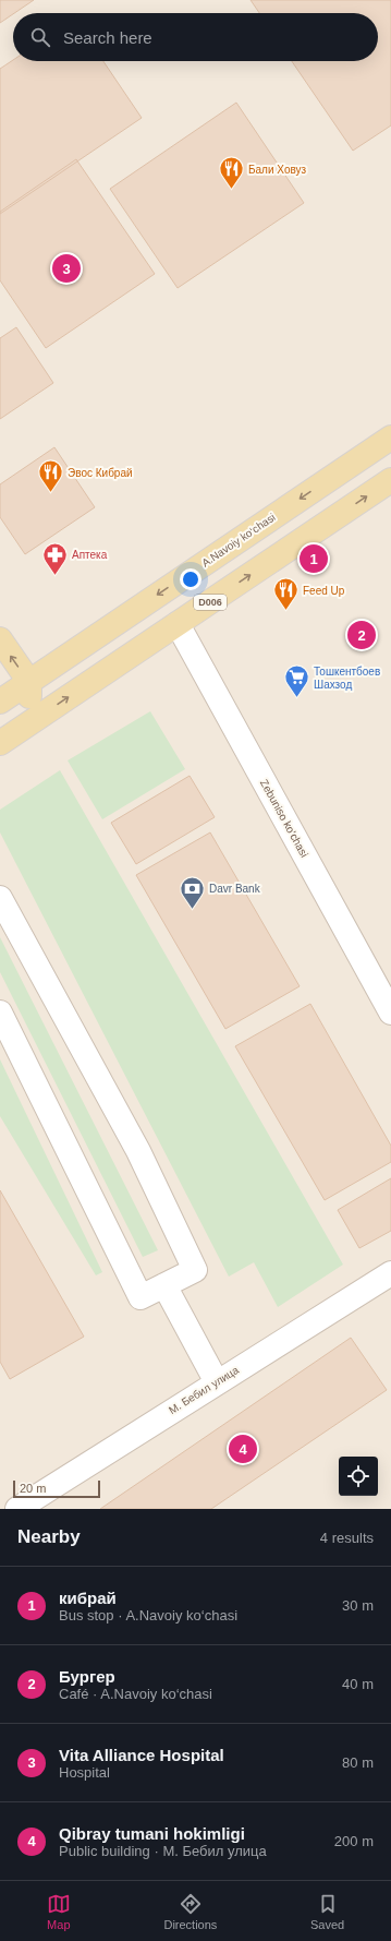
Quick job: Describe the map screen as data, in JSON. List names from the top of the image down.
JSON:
{
  "streets": {
    "main road": ["A.Navoiy ko‘chasi", "D006"],
    "street": ["Zebuniso ko'chasi", "М. Бебил улица"]
  },
  "crossings": [
    ["D006", "Zebuniso ko'chasi"]
  ],
  "places": {
    "restaurant": ["Бали Ховуз", "Эвос Кибрай", "Feed Up"],
    "pharmacy": ["Аптека"],
    "supermarket": ["Тошкентбоев Шахзод"],
    "bank": ["Davr Bank"]
  },
  "scale_bar": "20 m",
  "page": {
    "search": "Search here",
    "pins": [
      "3",
      "1",
      "2",
      "4"
    ],
    "scale": "20 m",
    "heading": ["Nearby", "4 results"],
    "list": [
      {
        "mark": "1",
        "name": "кибрай",
        "note": "Bus stop · A.Navoiy ko‘chasi",
        "value": "30 m"
      },
      {
        "mark": "2",
        "name": "Бургер",
        "note": "Café · A.Navoiy ko‘chasi",
        "value": "40 m"
      },
      {
        "mark": "3",
        "name": "Vita Alliance Hospital",
        "note": "Hospital",
        "value": "80 m"
      },
      {
        "mark": "4",
        "name": "Qibray tumani hokimligi",
        "note": "Public building · М. Бебил улица",
        "value": "200 m"
      }
    ],
    "nav": ["Map", "Directions", "Saved"]
  }
}
